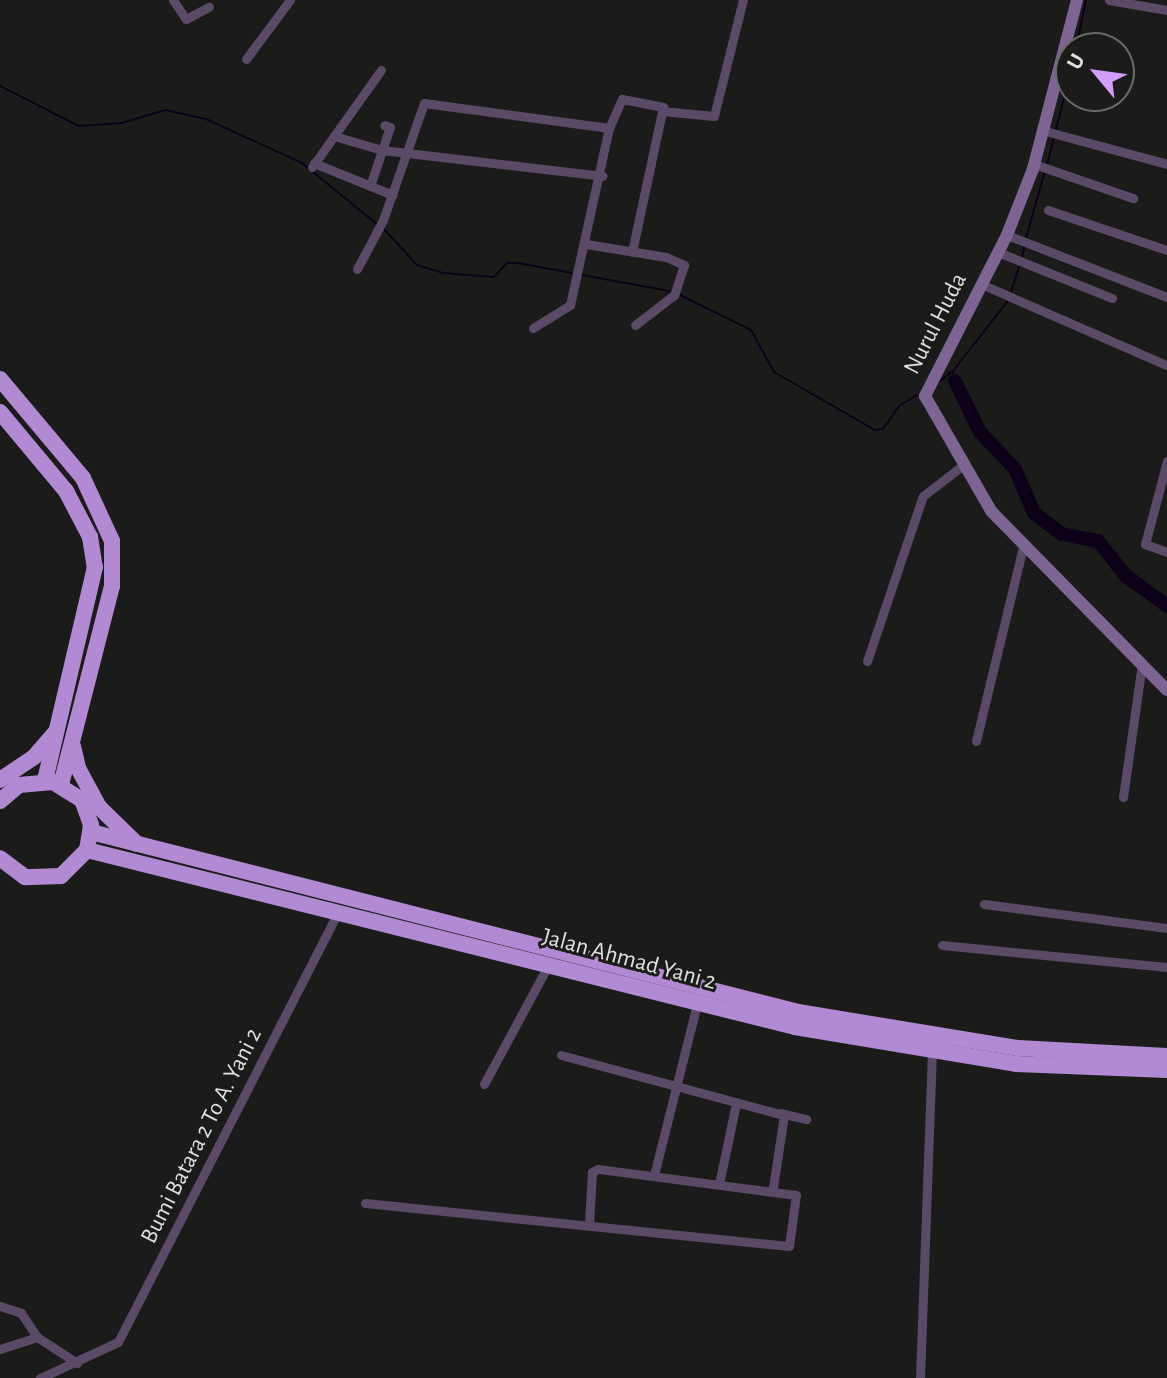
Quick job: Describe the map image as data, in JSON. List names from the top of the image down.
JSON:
{
  "streets": {
    "highway": ["Jalan Ahmad Yani 2"],
    "street": ["Nurul Huda", "Bumi Batara 2 To A. Yani 2"]
  },
  "crossings": [
    ["Jalan Ahmad Yani 2", "Bumi Batara 2 To A. Yani 2"]
  ],
  "north": "top left"
}
